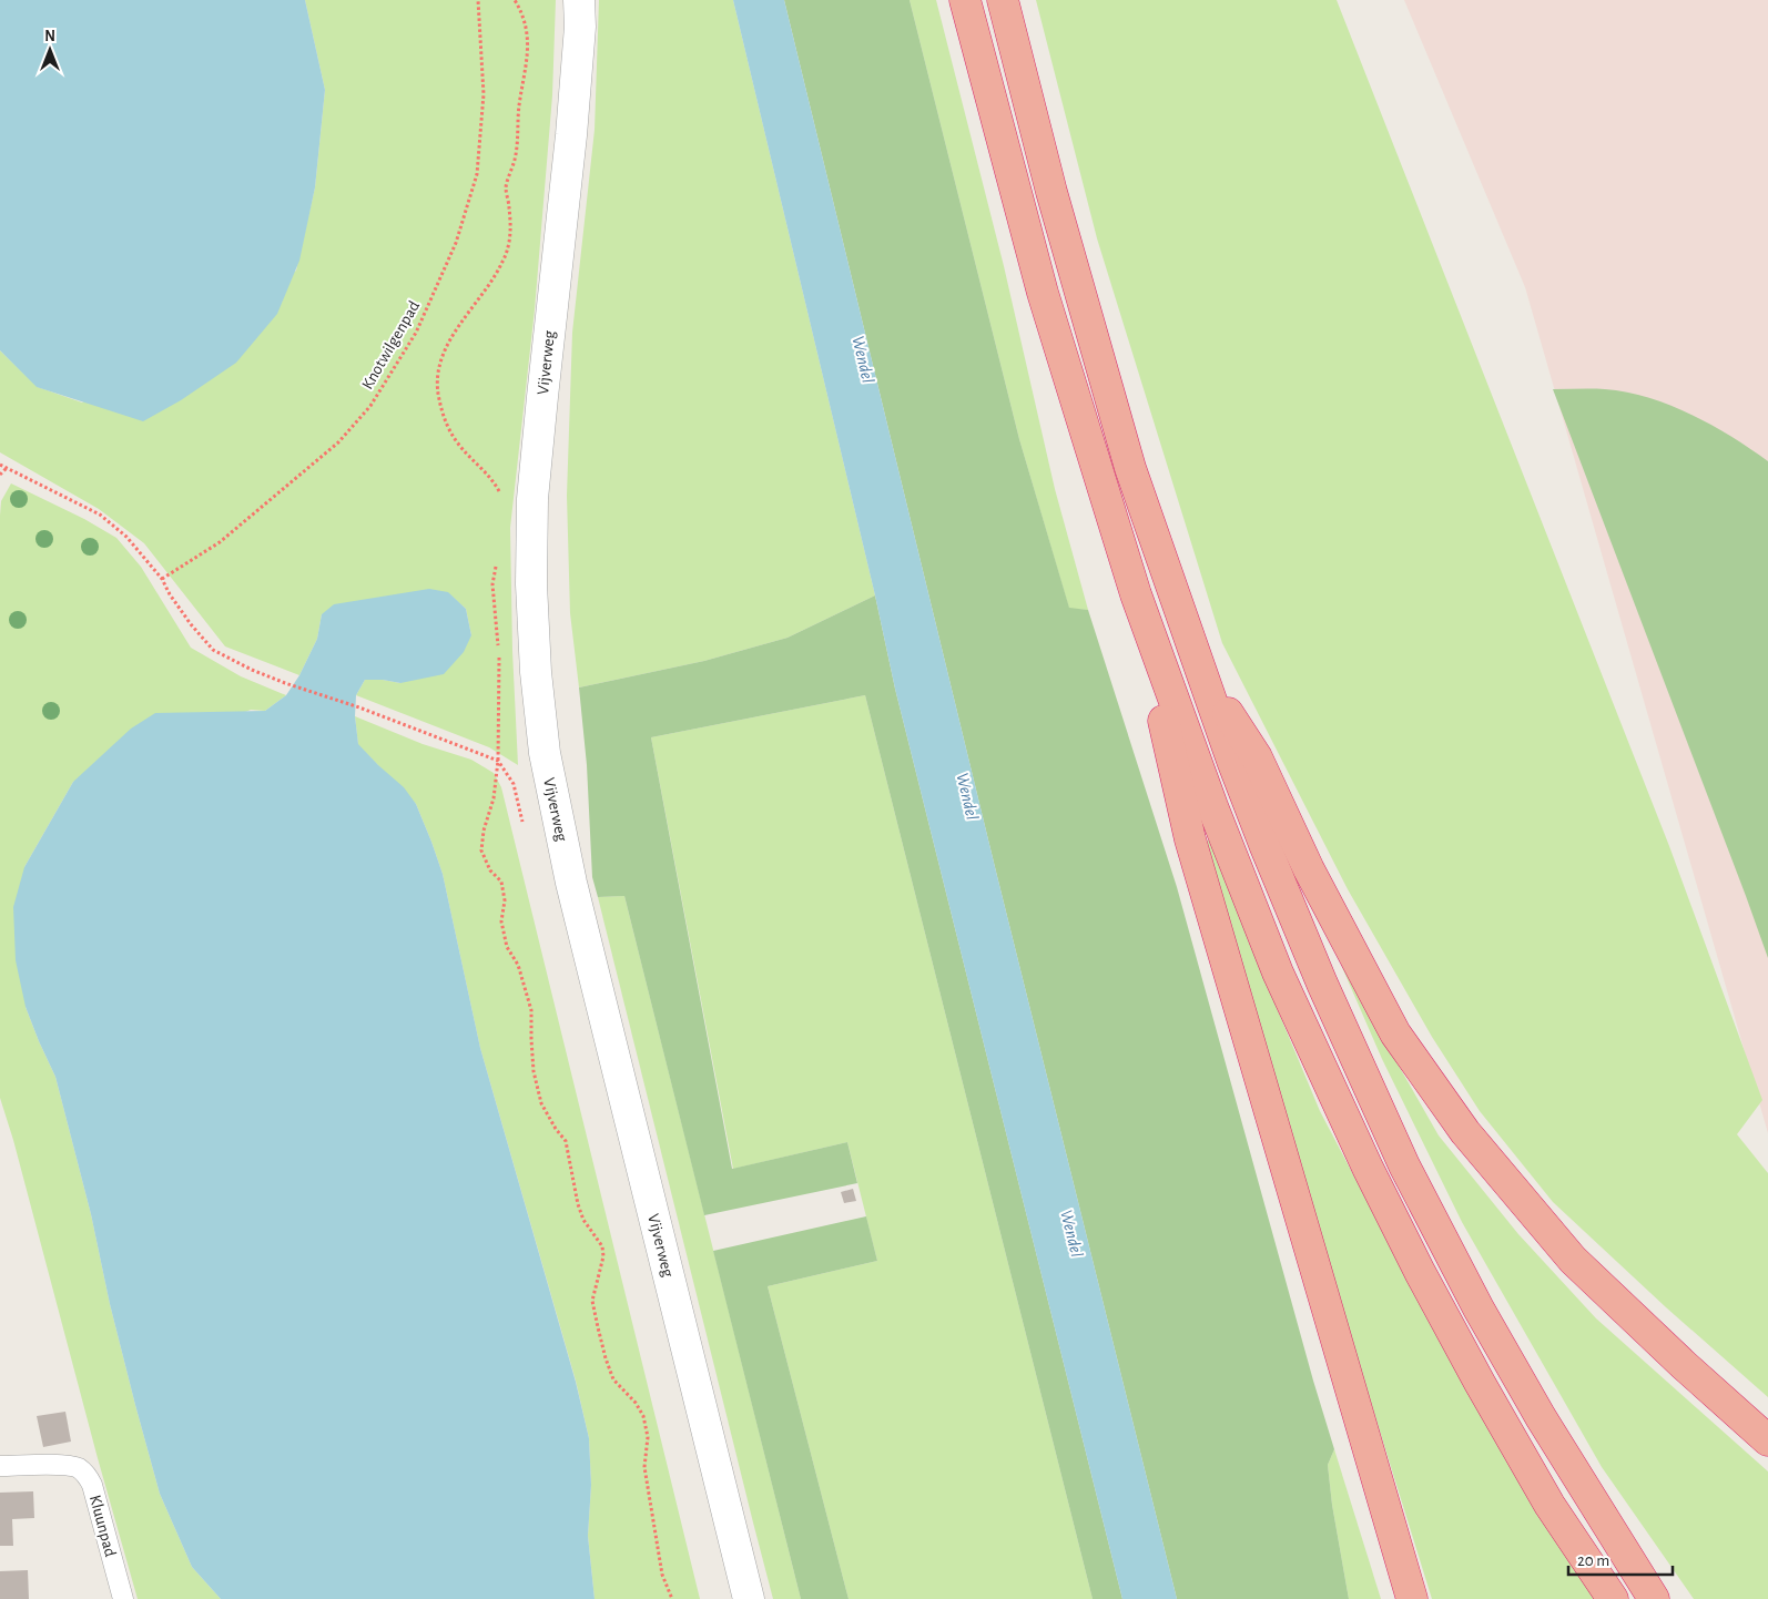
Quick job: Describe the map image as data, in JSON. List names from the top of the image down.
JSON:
{
  "streets": {
    "street": ["Vijverweg"],
    "lane": ["Kluunpad"],
    "path": ["Knotwilgenpad"]
  },
  "water": ["Wendel"],
  "scale_bar": "20 m",
  "north": "top"
}
